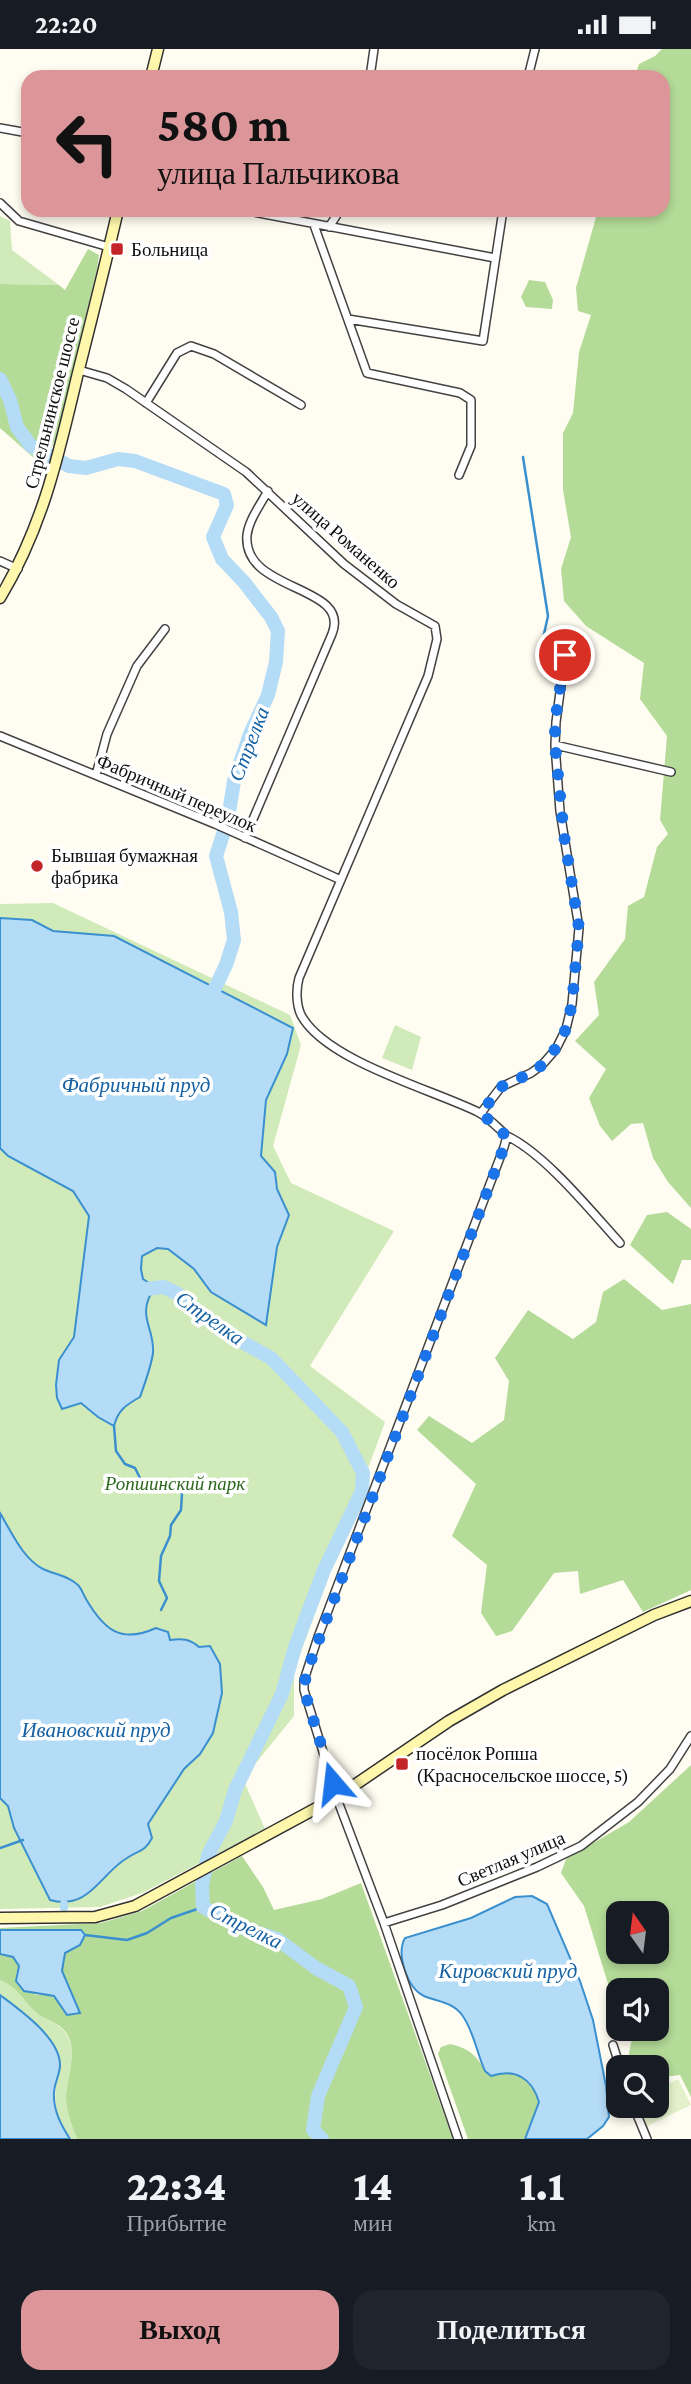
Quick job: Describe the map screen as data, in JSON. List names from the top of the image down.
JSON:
{
  "streets": {
    "main road": ["Стрельнинское шоссе"],
    "street": ["улица Романенко", "Фабричный переулок", "Светлая улица"]
  },
  "crossings": [
    ["Стрельнинское шоссе", "улица Романенко"],
    ["улица Романенко", "Фабричный переулок"]
  ],
  "water": [
    "Стрелка",
    "Фабричный пруд",
    "Ивановский пруд",
    "Кировский пруд"
  ],
  "parks": ["Ропшинский парк"],
  "places": {
    "transit": ["Больница", "посёлок Ропша (Красносельское шоссе, 5)"],
    "other": ["Бывшая бумажная фабрика"]
  },
  "north": "top",
  "page": {
    "status": "22:20",
    "turn": ["580 m", "улица Пальчикова"],
    "eta": [
      "22:34",
      "Прибытие",
      "14",
      "мин",
      "1.1",
      "km"
    ],
    "buttons": ["Выход", "Поделиться"]
  }
}
